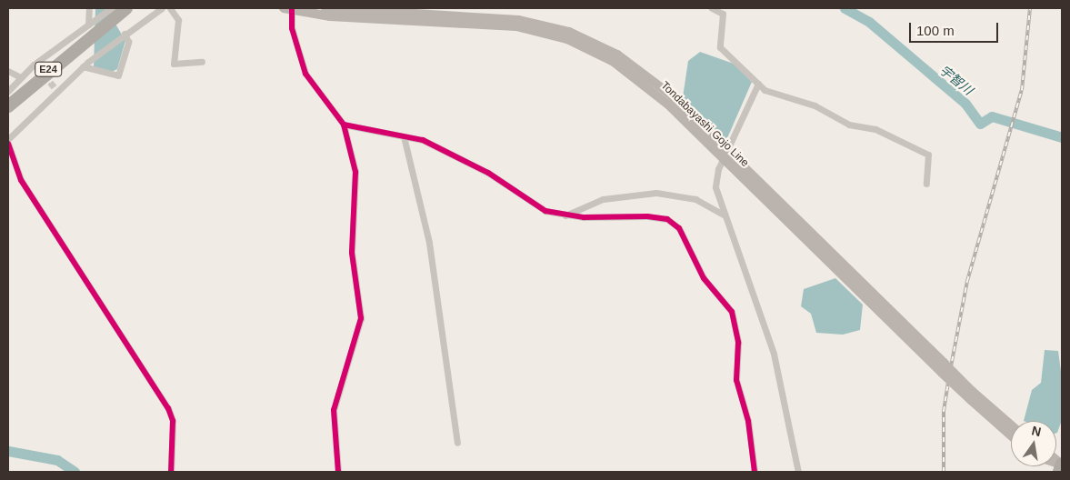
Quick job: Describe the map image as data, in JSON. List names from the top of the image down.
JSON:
{
  "streets": {
    "highway": ["E24"],
    "main road": ["Tondabayashi Gojo Line"]
  },
  "water": ["宇智川"],
  "scale_bar": "100 m",
  "north": "top"
}
